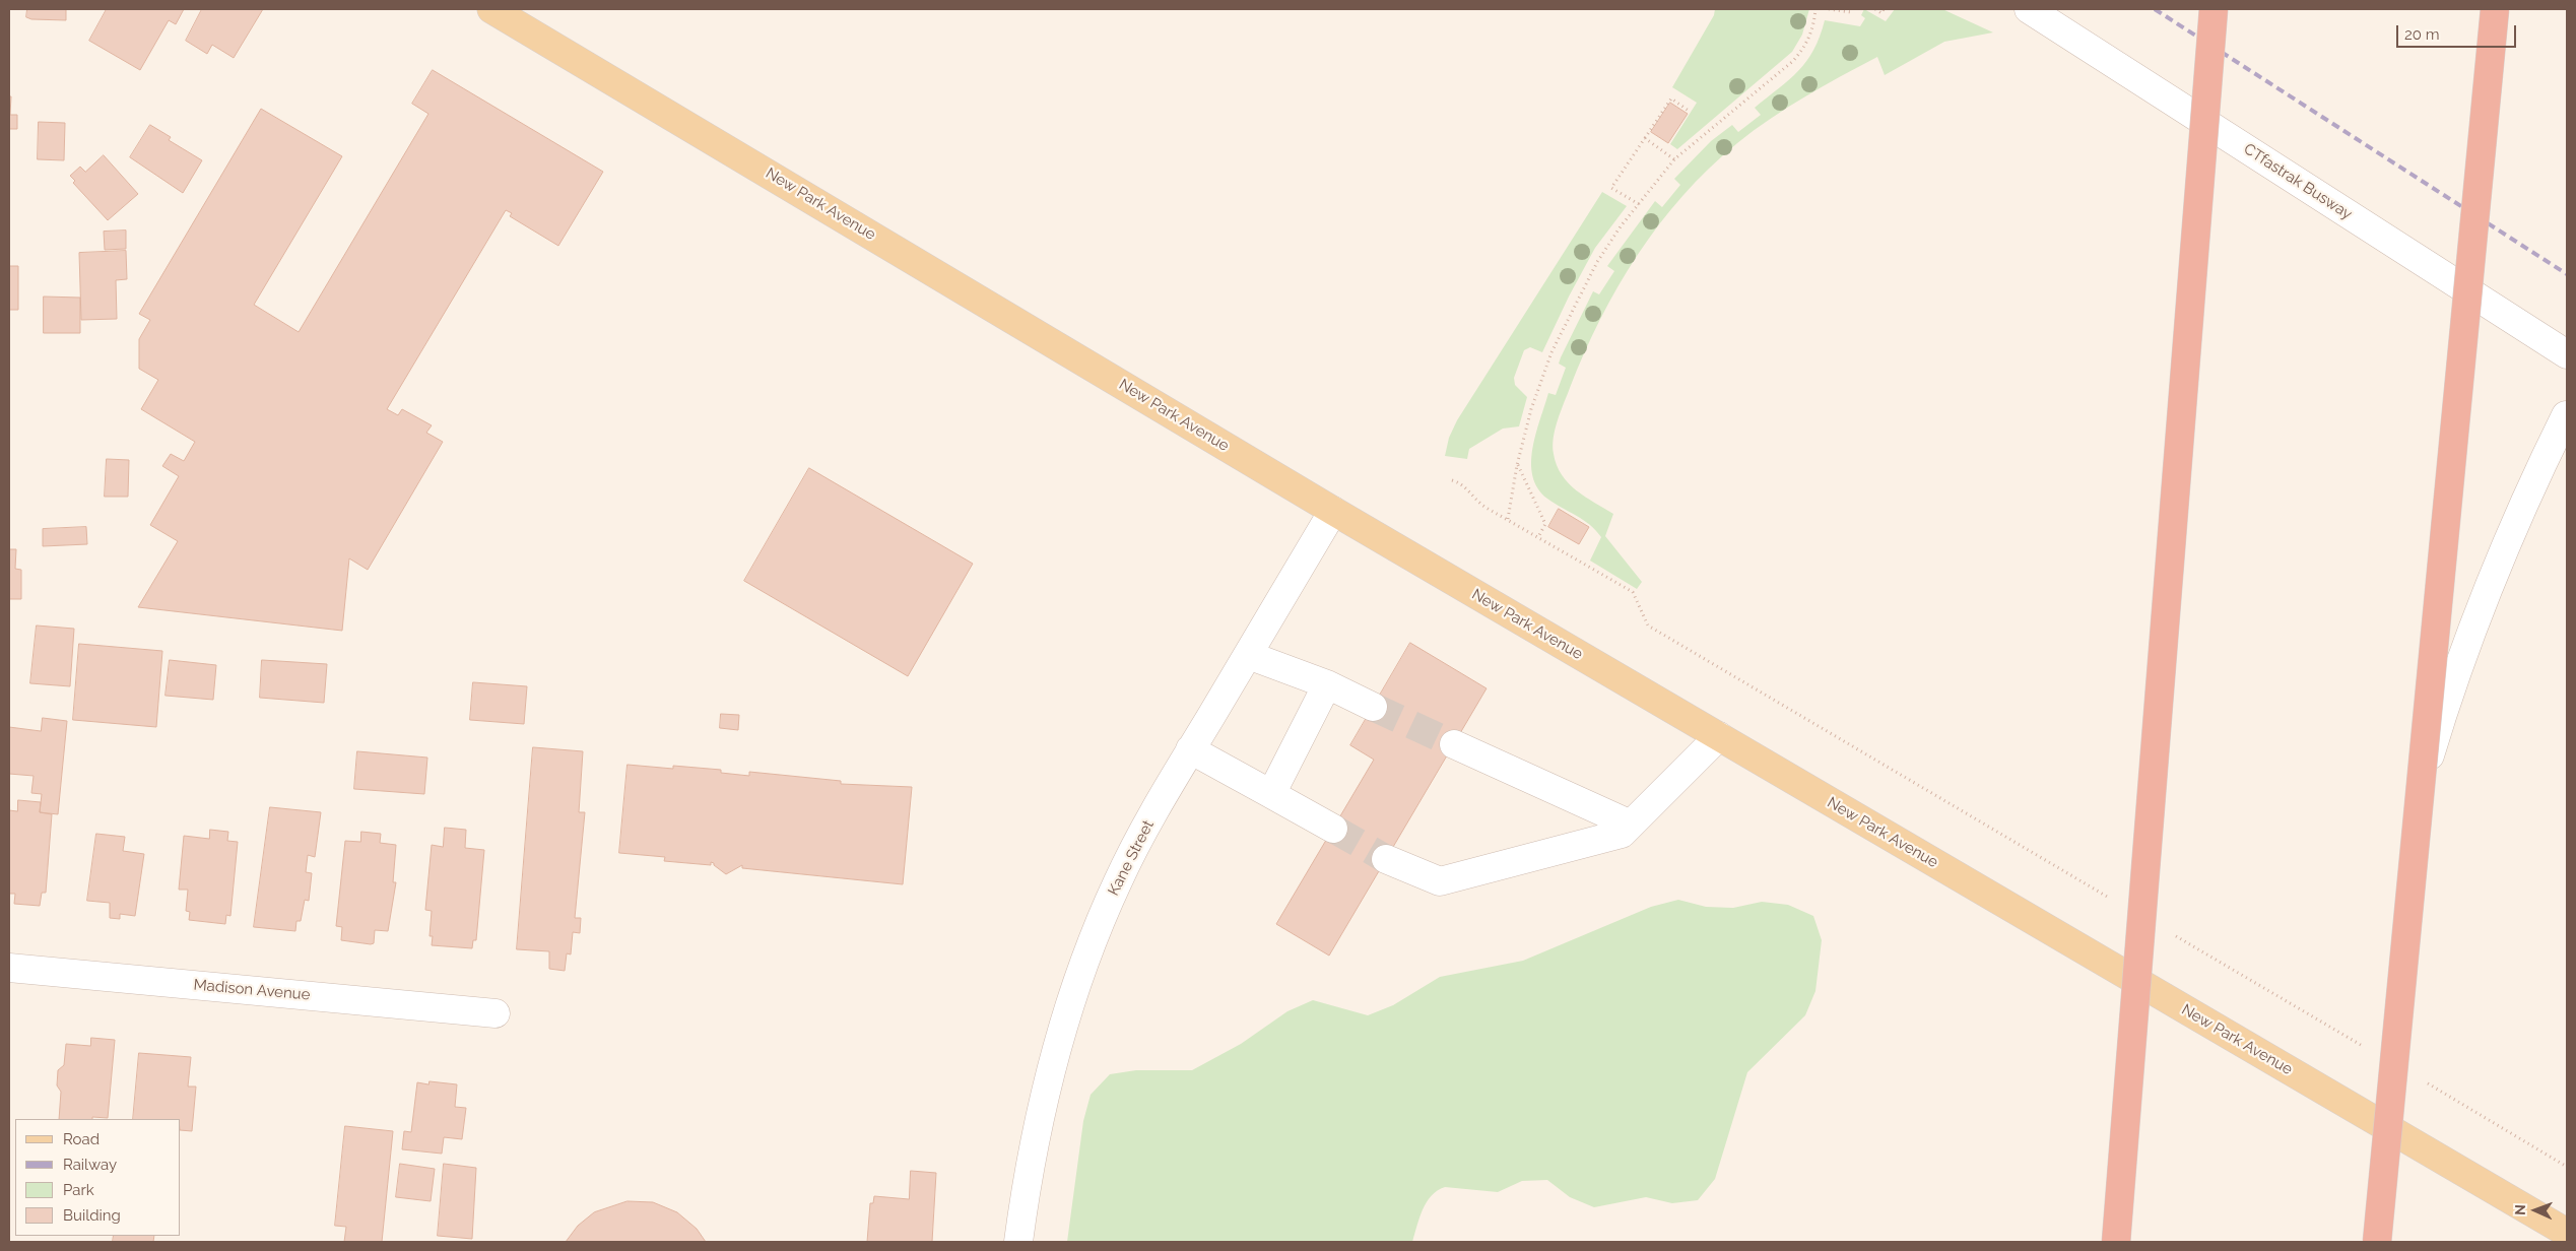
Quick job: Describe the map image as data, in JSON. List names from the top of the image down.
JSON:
{
  "streets": {
    "main road": ["New Park Avenue"],
    "street": ["CTfastrak Busway", "Kane Street", "Madison Avenue"]
  },
  "crossings": [
    ["New Park Avenue", "Kane Street"]
  ],
  "legend": [
    "Road",
    "Railway",
    "Park",
    "Building"
  ],
  "scale_bar": "20 m",
  "north": "left"
}
